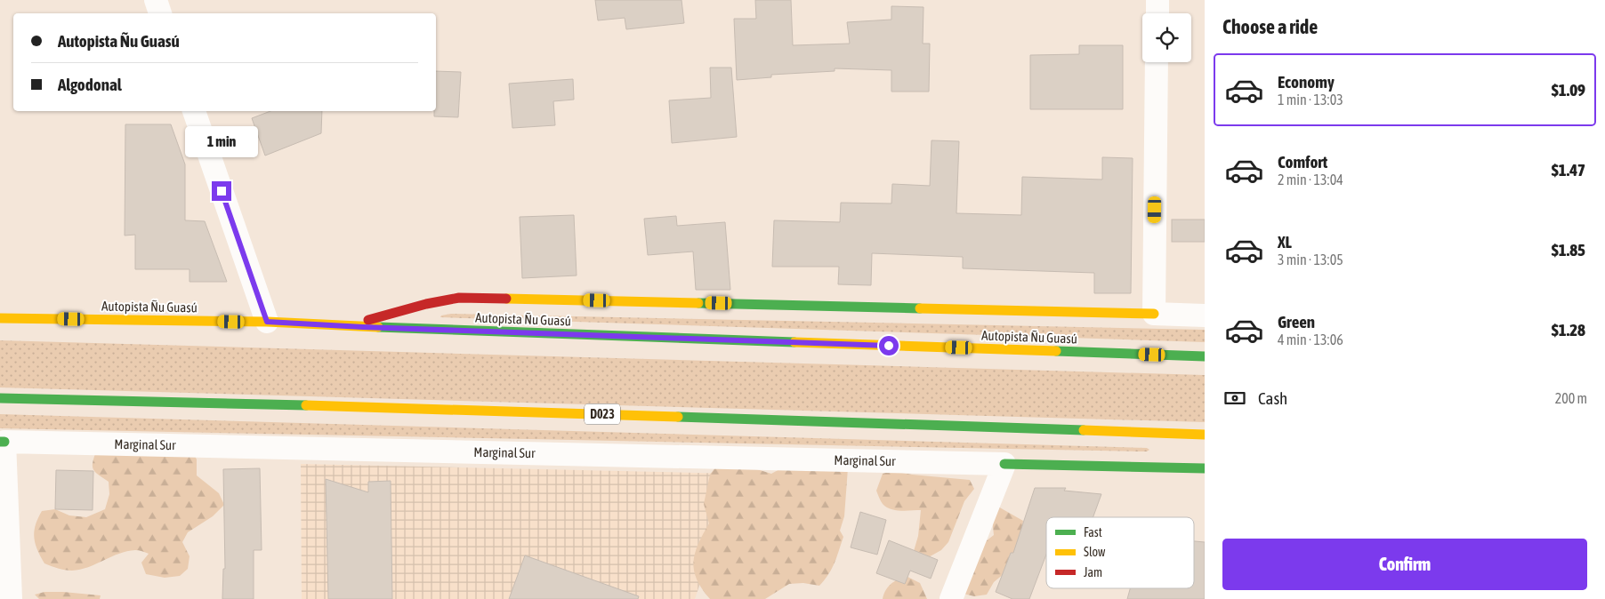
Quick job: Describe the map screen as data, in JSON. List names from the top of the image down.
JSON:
{
  "streets": {
    "highway": ["Autopista Ñu Guasú", "D023"],
    "street": ["Marginal Sur"]
  },
  "legend": ["Fast", "Slow", "Jam"],
  "page": {
    "heading": "Choose a ride",
    "banner": ["Autopista Ñu Guasú", "Algodonal"],
    "list": [
      {
        "name": "Economy",
        "note": "1 min · 13:03",
        "value": "$1.09"
      },
      {
        "name": "Comfort",
        "note": "2 min · 13:04",
        "value": "$1.47"
      },
      {
        "name": "XL",
        "note": "3 min · 13:05",
        "value": "$1.85"
      },
      {
        "name": "Green",
        "note": "4 min · 13:06",
        "value": "$1.28"
      }
    ],
    "bubble": "1 min",
    "pay": ["Cash", "200 m"],
    "buttons": "Confirm"
  }
}
